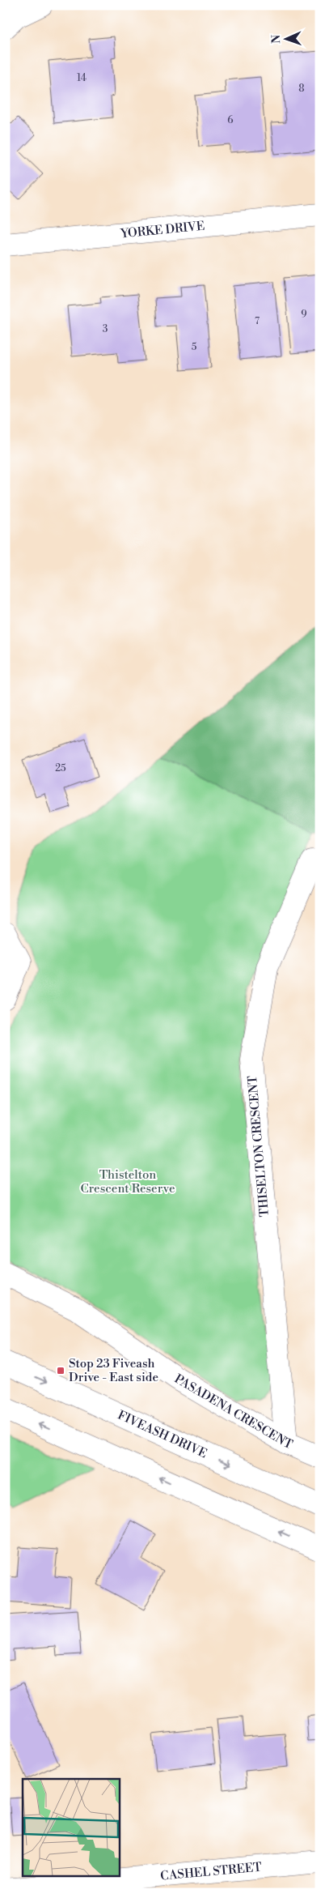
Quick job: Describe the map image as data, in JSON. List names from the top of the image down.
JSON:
{
  "streets": {
    "street": [
      "YORKE DRIVE",
      "THISELTON CRESCENT",
      "PASADENA CRESCENT",
      "FIVEASH DRIVE",
      "CASHEL STREET"
    ]
  },
  "crossings": [
    ["THISELTON CRESCENT", "PASADENA CRESCENT"]
  ],
  "parks": ["Thistelton Crescent Reserve"],
  "places": {
    "transit": ["Stop 23 Fiveash Drive - East side"]
  },
  "house_numbers": [
    "14",
    "8",
    "6",
    "9",
    "7",
    "3",
    "5",
    "25"
  ],
  "north": "left"
}
